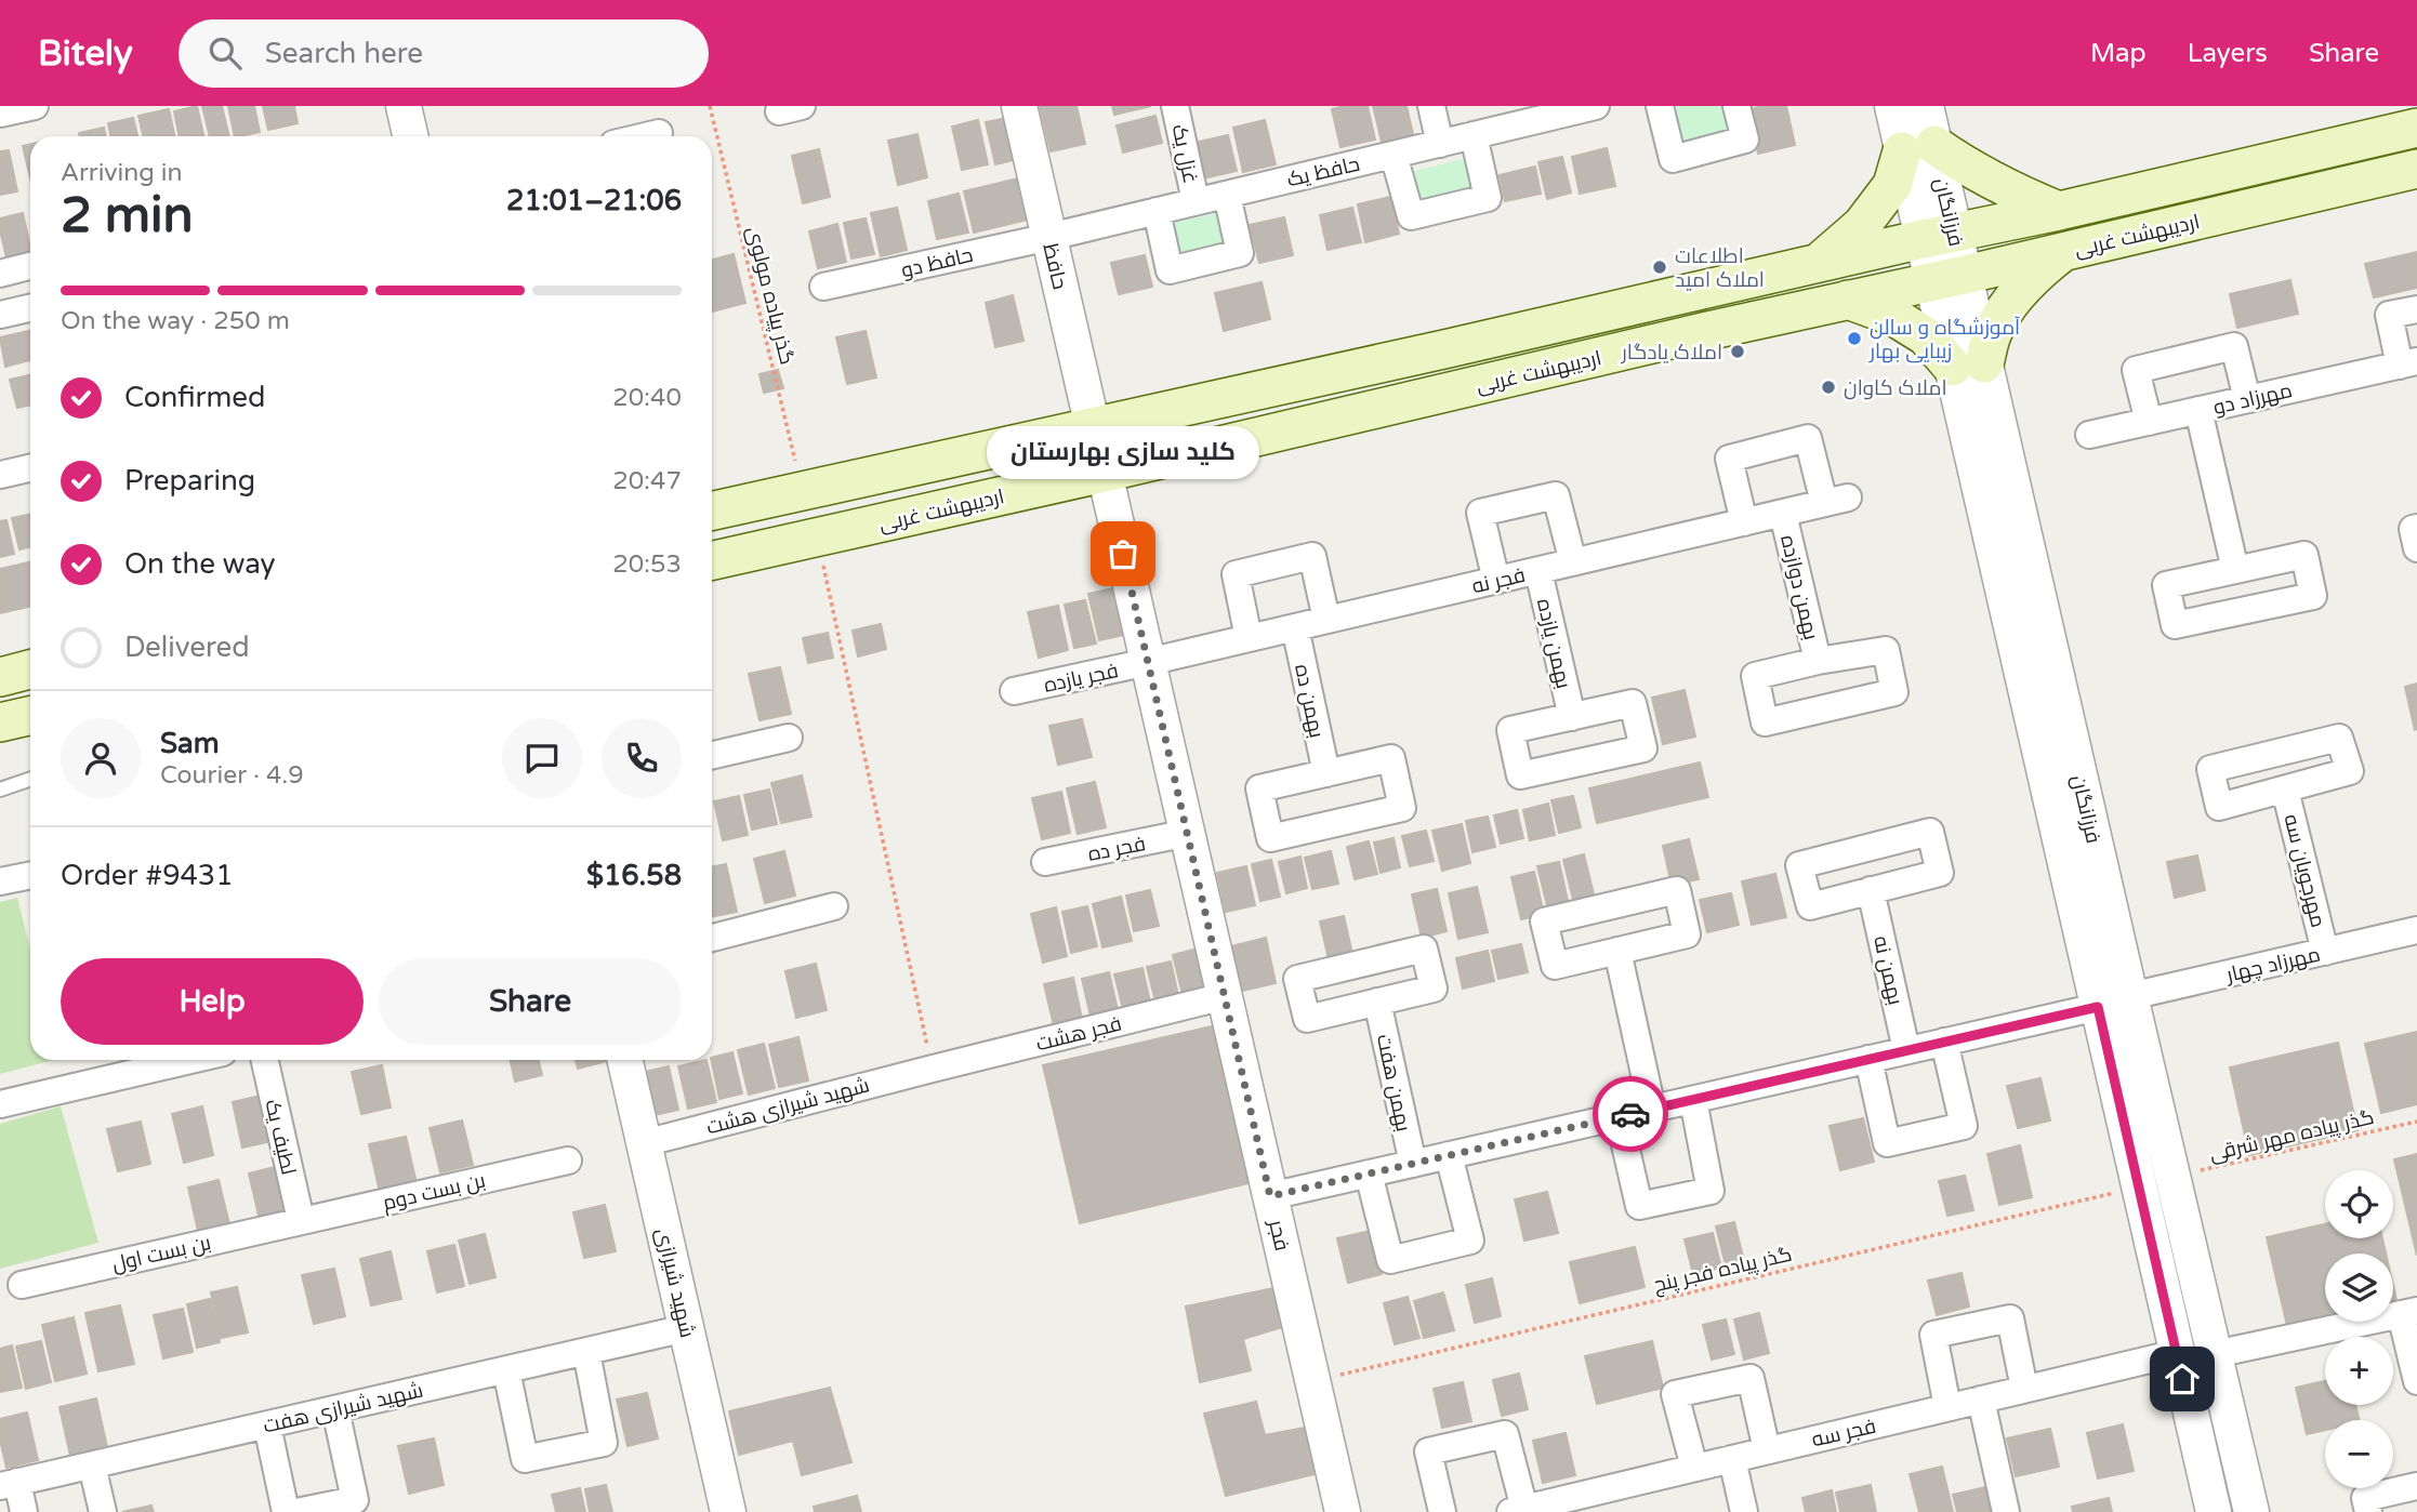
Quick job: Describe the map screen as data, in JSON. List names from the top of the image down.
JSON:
{
  "streets": {
    "main road": ["اردیبهشت غربی"],
    "street": [
      "غزل یک",
      "حافظ یک",
      "فرزانگان",
      "حافظ دو",
      "حافظ",
      "مهرزاد دو",
      "فجر نه",
      "بهمن دوازده",
      "بهمن یازده",
      "فجر یازده",
      "بهمن ده",
      "فجر ده",
      "مهرجویان سه",
      "مهرزاد چهار",
      "بهمن نه",
      "فجر هشت",
      "بهمن هفت",
      "شهید شیرازی هشت",
      "لطیف یک",
      "بن بست دوم",
      "فجر",
      "بن بست اول",
      "شهید شیرازی",
      "شهید شیرازی هفت",
      "فجر سه"
    ],
    "path": ["گذر پیاده مولوی", "گذر پیاده مهر شرقی", "گذر پیاده فجر پنج"]
  },
  "crossings": [
    ["غزل یک", "حافظ یک"],
    ["حافظ یک", "حافظ دو"],
    ["حافظ یک", "حافظ"],
    ["فرزانگان", "اردیبهشت غربی"],
    ["فرزانگان", "مهرزاد چهار"],
    ["فرزانگان", "گذر پیاده مهر شرقی"],
    ["فرزانگان", "گذر پیاده فجر پنج"],
    ["فرزانگان", "فجر سه"],
    ["اردیبهشت غربی", "حافظ"],
    ["اردیبهشت غربی", "گذر پیاده مولوی"],
    ["اردیبهشت غربی", "فجر"],
    ["حافظ دو", "حافظ"],
    ["فجر نه", "بهمن دوازده"],
    ["فجر نه", "بهمن یازده"],
    ["فجر نه", "فجر یازده"],
    ["فجر نه", "بهمن ده"],
    ["فجر نه", "فجر"],
    ["فجر یازده", "فجر"],
    ["فجر ده", "فجر"],
    ["مهرجویان سه", "مهرزاد چهار"],
    ["فجر هشت", "شهید شیرازی هشت"],
    ["فجر هشت", "فجر"],
    ["شهید شیرازی هشت", "شهید شیرازی"],
    ["لطیف یک", "بن بست دوم"],
    ["لطیف یک", "بن بست اول"],
    ["بن بست دوم", "بن بست اول"],
    ["فجر", "گذر پیاده فجر پنج"],
    ["شهید شیرازی", "شهید شیرازی هفت"]
  ],
  "places": [
    "اطلاعات املاک امید",
    "آموزشگاه و سالن زیبایی بهار",
    "املاک یادگار",
    "املاک کاوان",
    "کلید سازی بهارستان"
  ],
  "page": {
    "header": "Bitely",
    "search": "Search here",
    "nav": ["Map", "Layers", "Share"],
    "heading": ["2 min", "Arriving in", "21:01–21:06"],
    "panel": [
      "Sam",
      "Courier · 4.9",
      "Order #9431",
      "$16.58"
    ],
    "bar": "On the way · 250 m",
    "list": [
      ["Confirmed", "20:40"],
      ["Preparing", "20:47"],
      ["On the way", "20:53"],
      "Delivered"
    ],
    "bubble": "کلید سازی بهارستان",
    "buttons": ["Help", "Share"],
    "map_buttons": ["+", "−"]
  }
}
